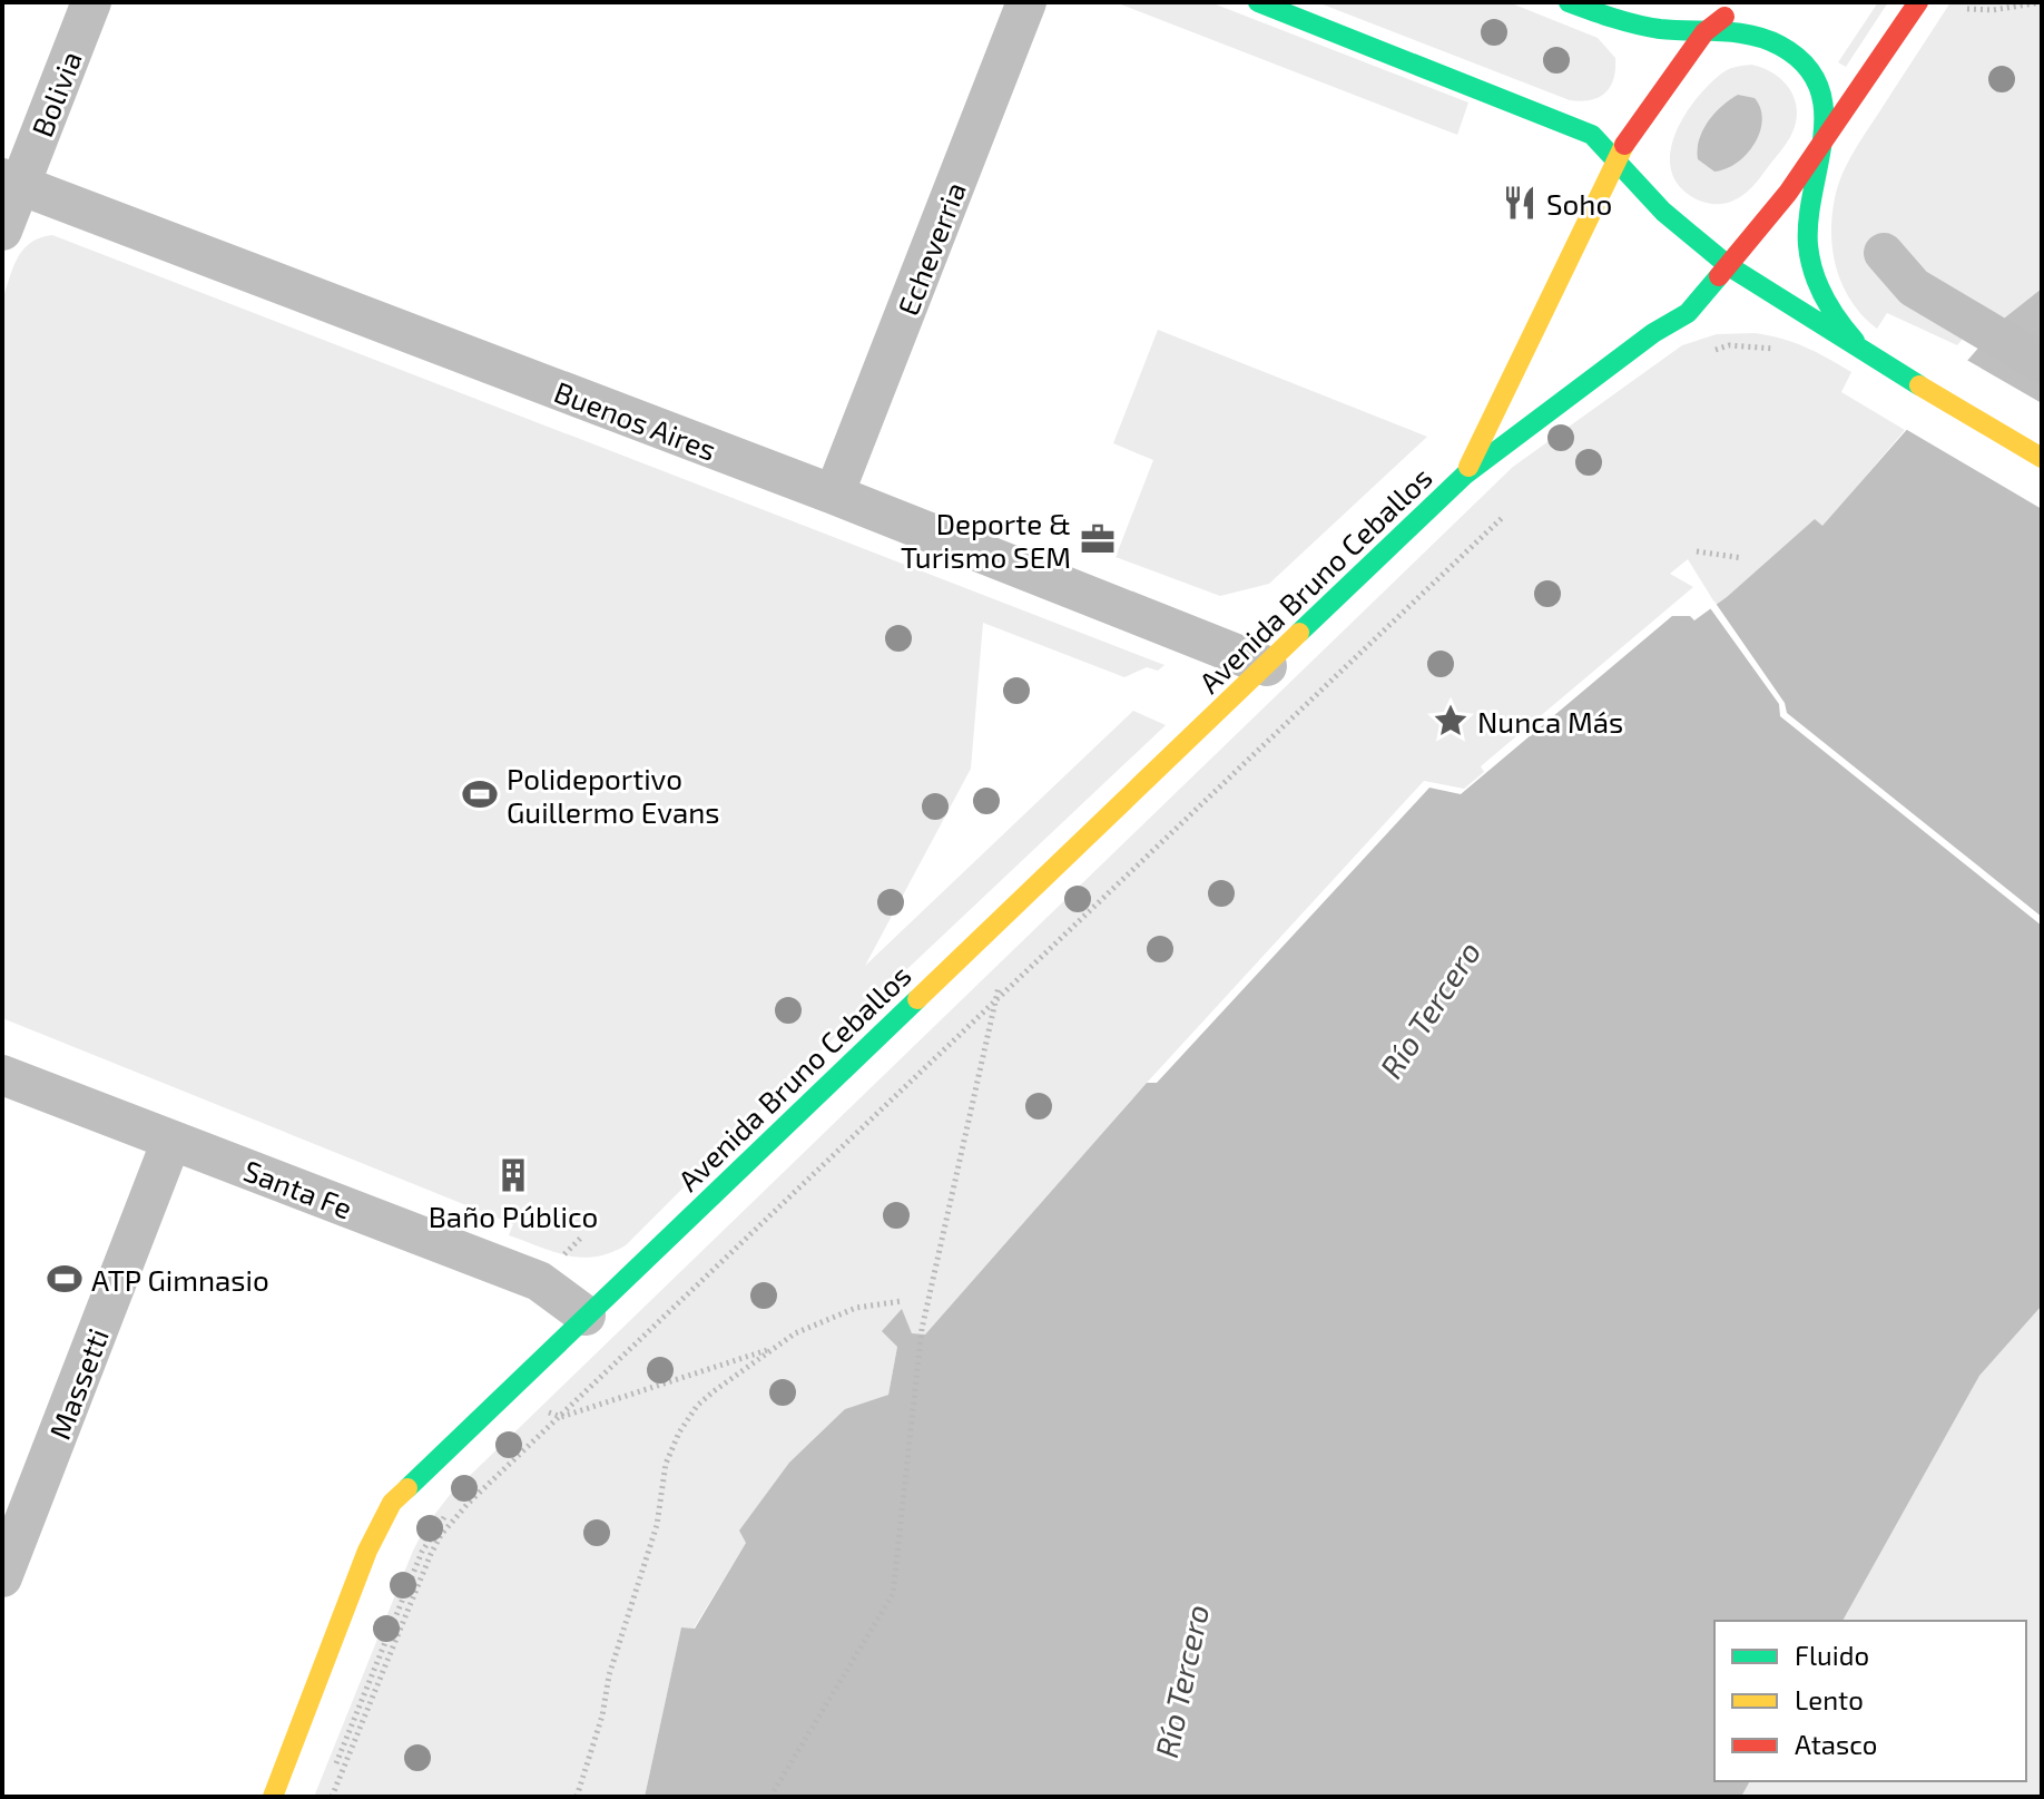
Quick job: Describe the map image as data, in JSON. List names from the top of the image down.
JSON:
{
  "streets": {
    "main road": ["Avenida Bruno Ceballos"],
    "street": [
      "Bolivia",
      "Echeverria",
      "Buenos Aires",
      "Santa Fe",
      "Massetti"
    ]
  },
  "crossings": [
    ["Bolivia", "Buenos Aires"],
    ["Echeverria", "Buenos Aires"],
    ["Buenos Aires", "Avenida Bruno Ceballos"],
    ["Avenida Bruno Ceballos", "Santa Fe"],
    ["Santa Fe", "Massetti"]
  ],
  "water": ["Río Tercero"],
  "places": {
    "restaurant": ["Soho"],
    "office": ["Deporte & Turismo SEM"],
    "place": ["Nunca Más"],
    "sports": ["Polideportivo Guillermo Evans", "ATP Gimnasio"],
    "building": ["Baño Público"]
  },
  "legend": ["Fluido", "Lento", "Atasco"]
}
